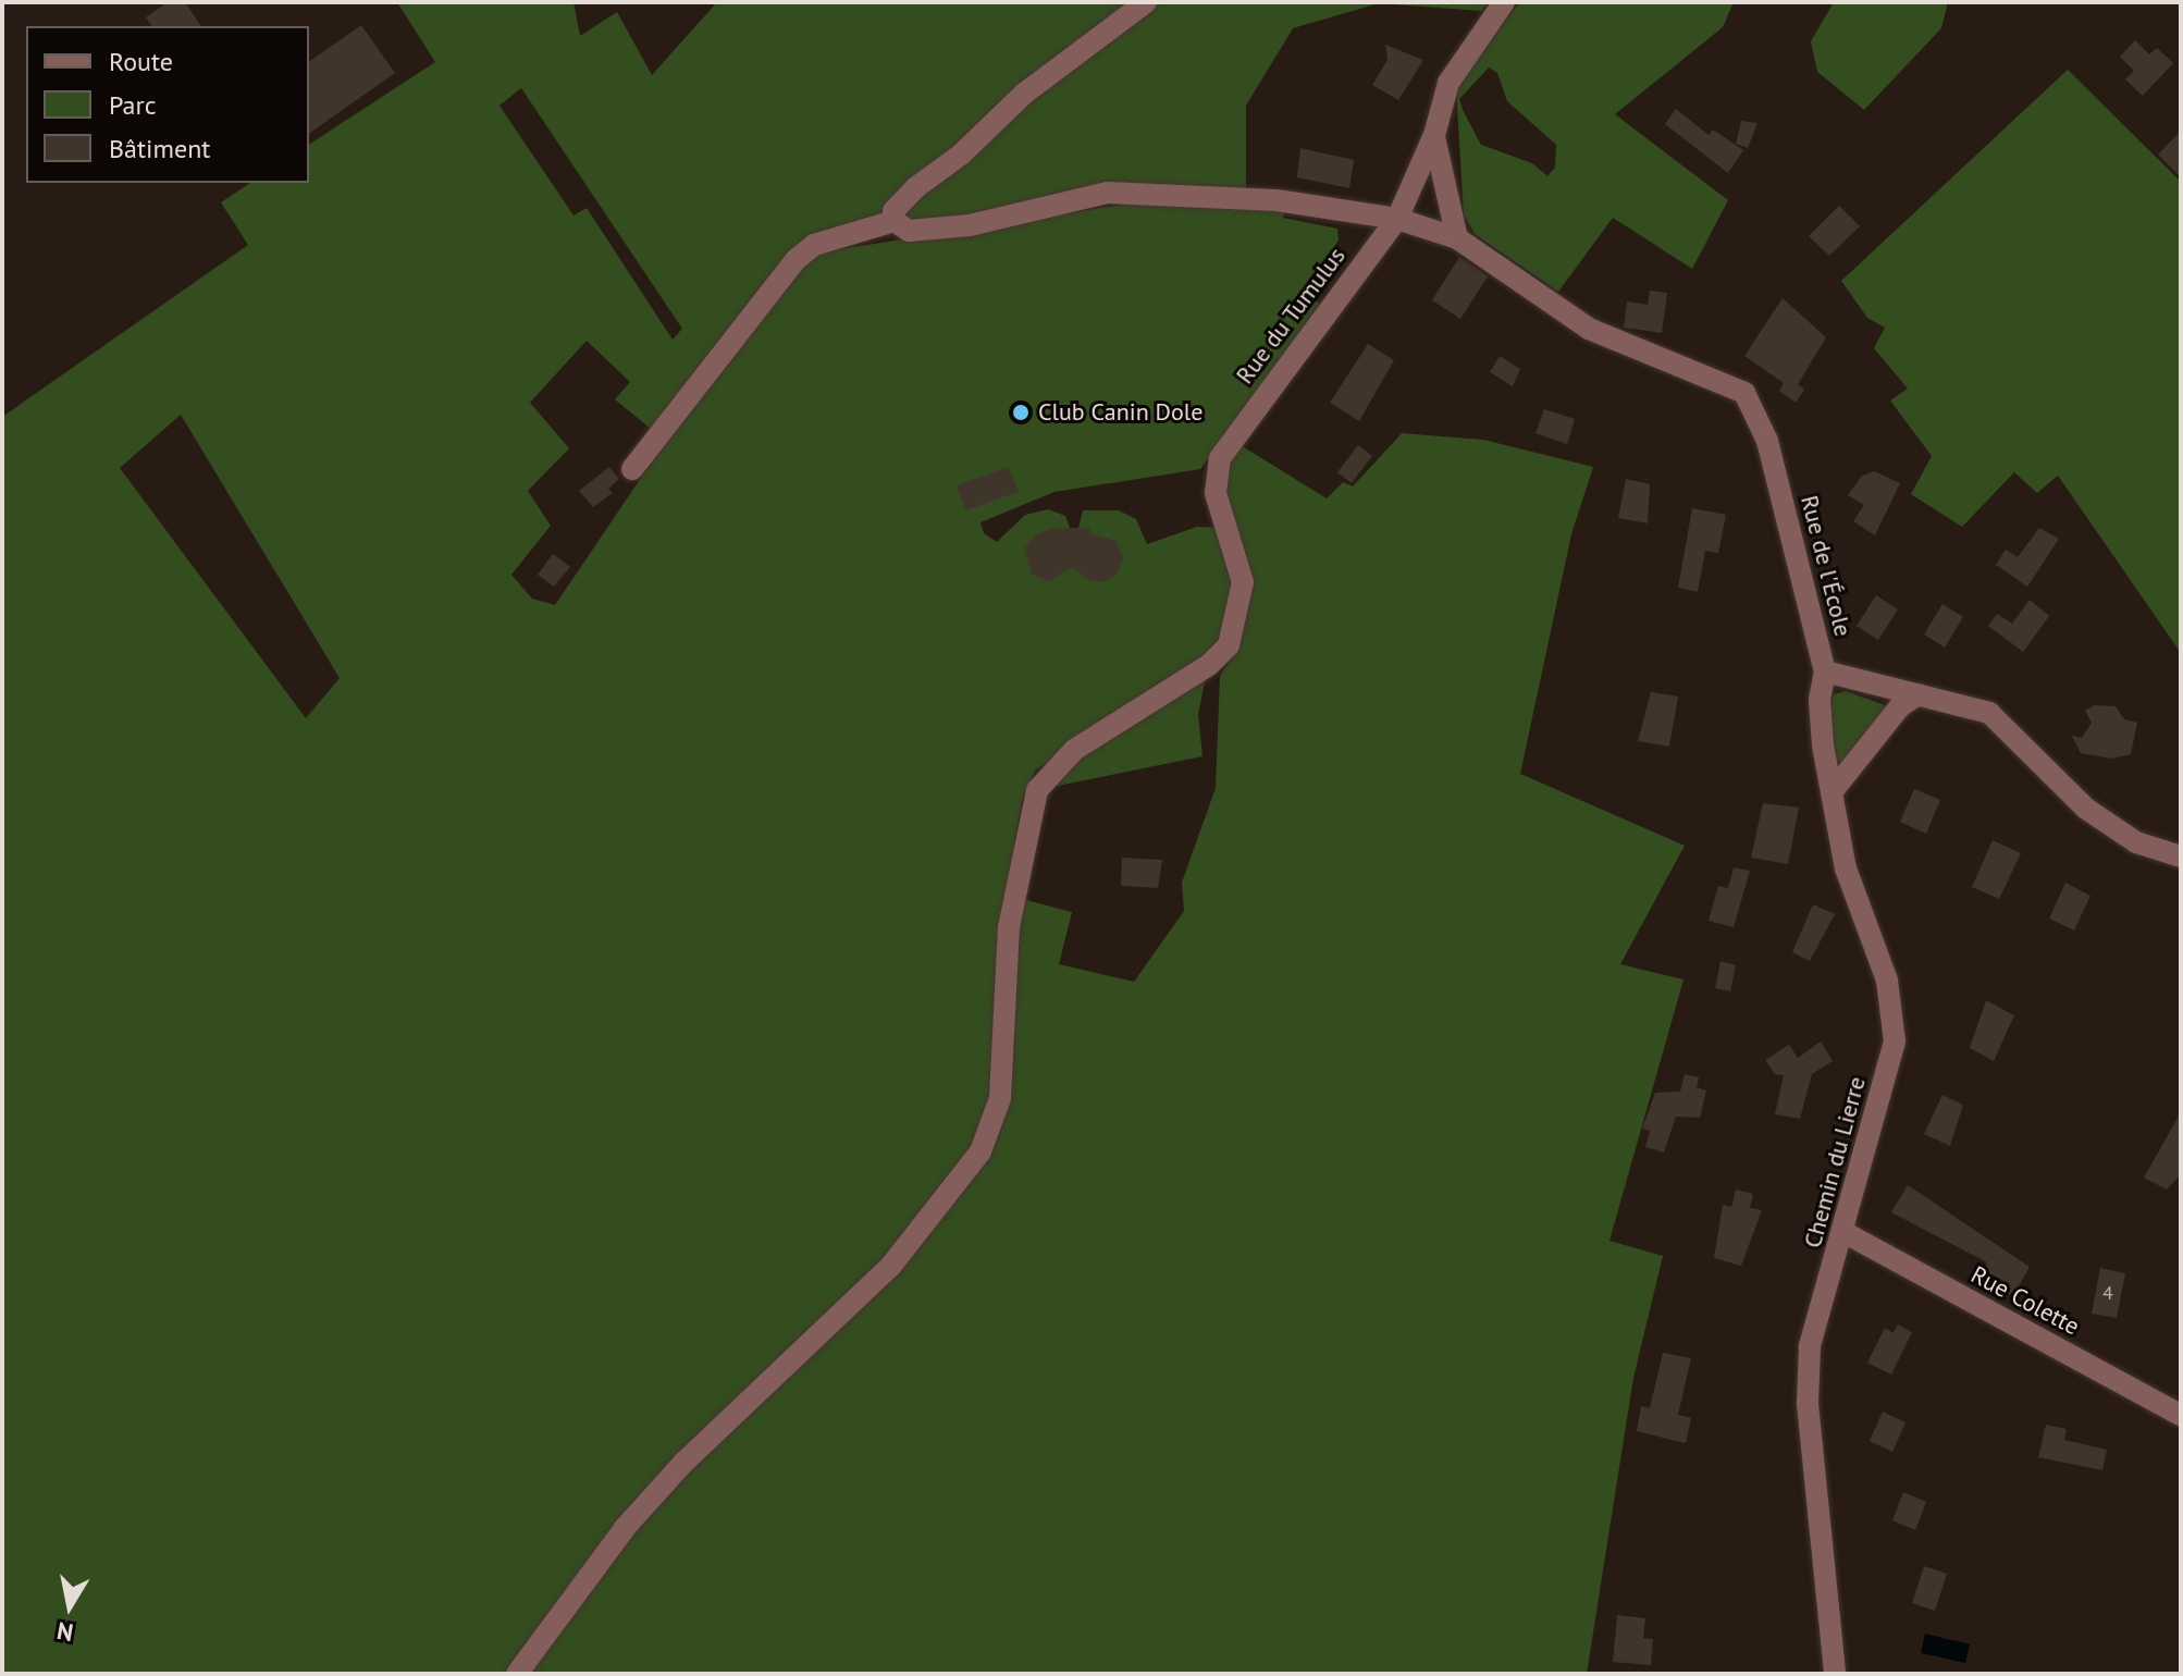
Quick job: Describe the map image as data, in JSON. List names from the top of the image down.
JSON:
{
  "streets": {
    "street": [
      "Rue du Tumulus",
      "Rue de l'École",
      "Chemin du Lierre",
      "Rue Colette"
    ]
  },
  "crossings": [
    ["Rue du Tumulus", "Rue de l'École"],
    ["Rue de l'École", "Chemin du Lierre"],
    ["Chemin du Lierre", "Rue Colette"]
  ],
  "places": ["Club Canin Dole"],
  "house_numbers": ["4"],
  "legend": ["Route", "Parc", "Bâtiment"],
  "north": "bottom"
}
